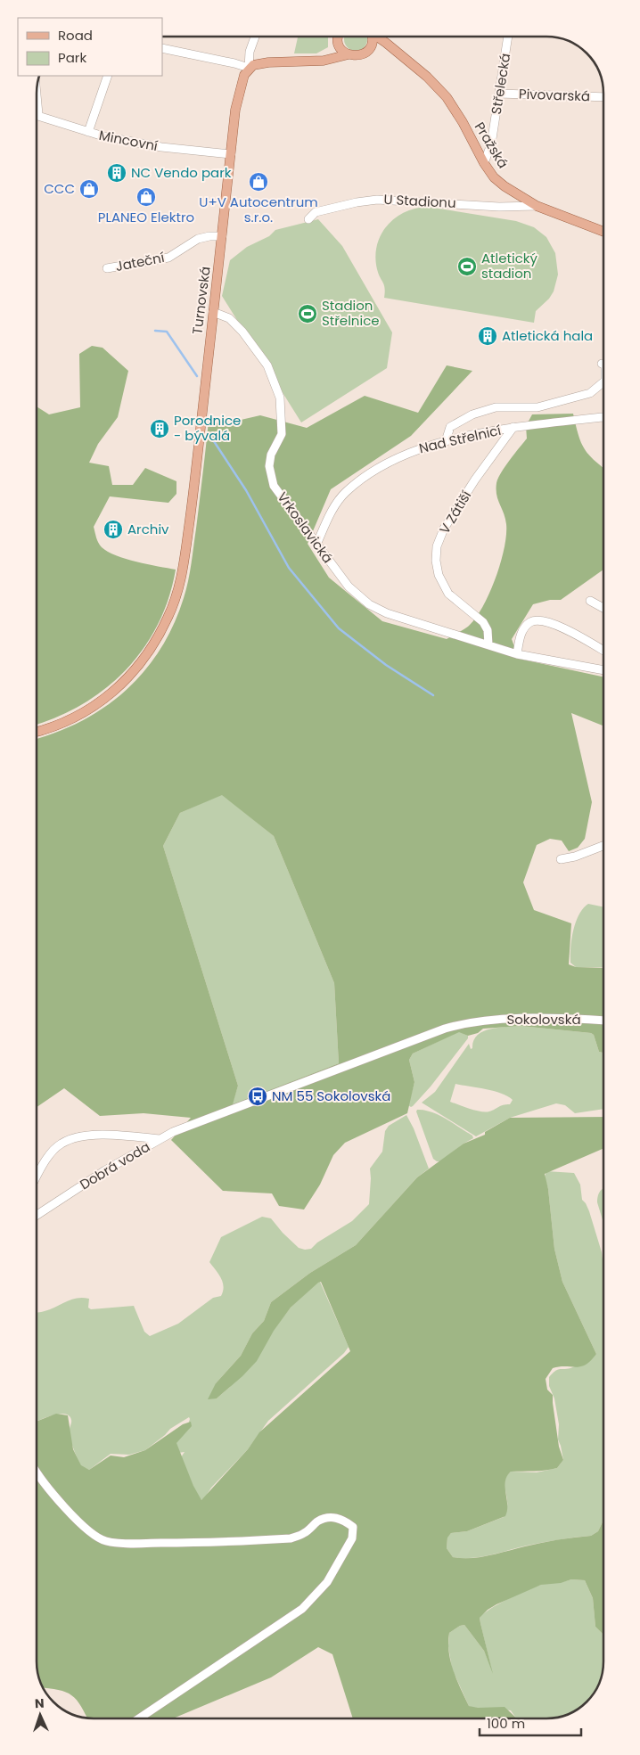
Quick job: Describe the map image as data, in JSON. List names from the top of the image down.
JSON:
{
  "streets": {
    "main road": ["Pražská", "Turnovská"],
    "street": [
      "Střelecká",
      "Pivovarská",
      "Mincovní",
      "U Stadionu",
      "Jateční",
      "Nad Střelnicí",
      "V Zátiší",
      "Vrkoslavická",
      "Sokolovská",
      "Dobrá voda"
    ]
  },
  "crossings": [
    ["Střelecká", "Pivovarská"],
    ["Střelecká", "Pražská"],
    ["Mincovní", "Turnovská"],
    ["Pražská", "U Stadionu"],
    ["Jateční", "Turnovská"],
    ["Turnovská", "Vrkoslavická"],
    ["Nad Střelnicí", "V Zátiší"],
    ["Nad Střelnicí", "Vrkoslavická"],
    ["V Zátiší", "Vrkoslavická"],
    ["Sokolovská", "Dobrá voda"]
  ],
  "places": {
    "building": [
      "NC Vendo park",
      "Atletická hala",
      "Porodnice - bývalá",
      "Archiv"
    ],
    "shop": ["U+V Autocentrum s.r.o.", "CCC", "PLANEO Elektro"],
    "sports": ["Atletický stadion", "Stadion Střelnice"],
    "bus stop": ["NM 55 Sokolovská"]
  },
  "legend": ["Road", "Park"],
  "scale_bar": "100 m",
  "north": "top"
}
